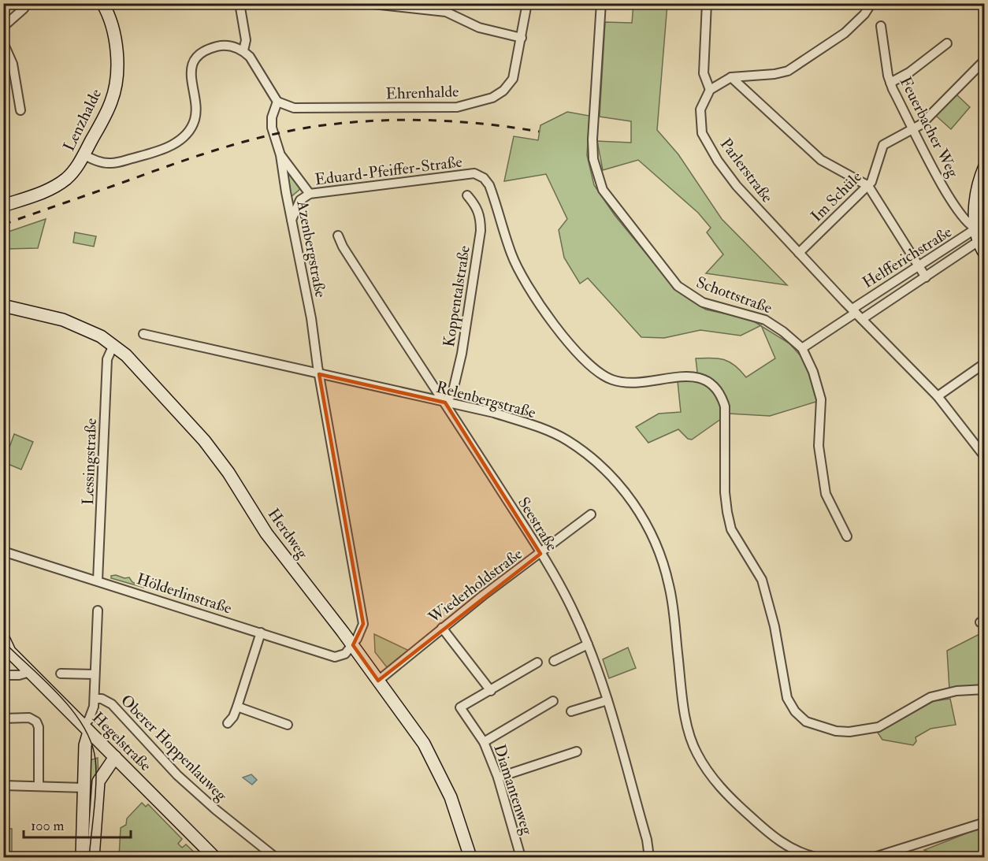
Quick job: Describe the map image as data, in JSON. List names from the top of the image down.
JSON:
{
  "streets": {
    "street": [
      "Ehrenhalde",
      "Lenzhalde",
      "Feuerbacher Weg",
      "Eduard-Pfeiffer-Straße",
      "Parlerstraße",
      "Im Schüle",
      "Azenbergstraße",
      "Helfferichstraße",
      "Schottstraße",
      "Koppentalstraße",
      "Relenbergstraße",
      "Lessingstraße",
      "Seestraße",
      "Herdweg",
      "Wiederholdstraße",
      "Hölderlinstraße",
      "Hegelstraße",
      "Oberer Hoppenlauweg",
      "Diamantenweg"
    ]
  },
  "crossings": [
    ["Ehrenhalde", "Azenbergstraße"],
    ["Feuerbacher Weg", "Im Schüle"],
    ["Feuerbacher Weg", "Helfferichstraße"],
    ["Eduard-Pfeiffer-Straße", "Azenbergstraße"],
    ["Parlerstraße", "Im Schüle"],
    ["Parlerstraße", "Helfferichstraße"],
    ["Azenbergstraße", "Relenbergstraße"],
    ["Azenbergstraße", "Herdweg"],
    ["Azenbergstraße", "Hölderlinstraße"],
    ["Helfferichstraße", "Schottstraße"],
    ["Koppentalstraße", "Relenbergstraße"],
    ["Koppentalstraße", "Seestraße"],
    ["Relenbergstraße", "Seestraße"],
    ["Lessingstraße", "Herdweg"],
    ["Lessingstraße", "Hölderlinstraße"],
    ["Seestraße", "Wiederholdstraße"],
    ["Herdweg", "Wiederholdstraße"],
    ["Herdweg", "Hölderlinstraße"]
  ],
  "scale_bar": "100 m"
}
